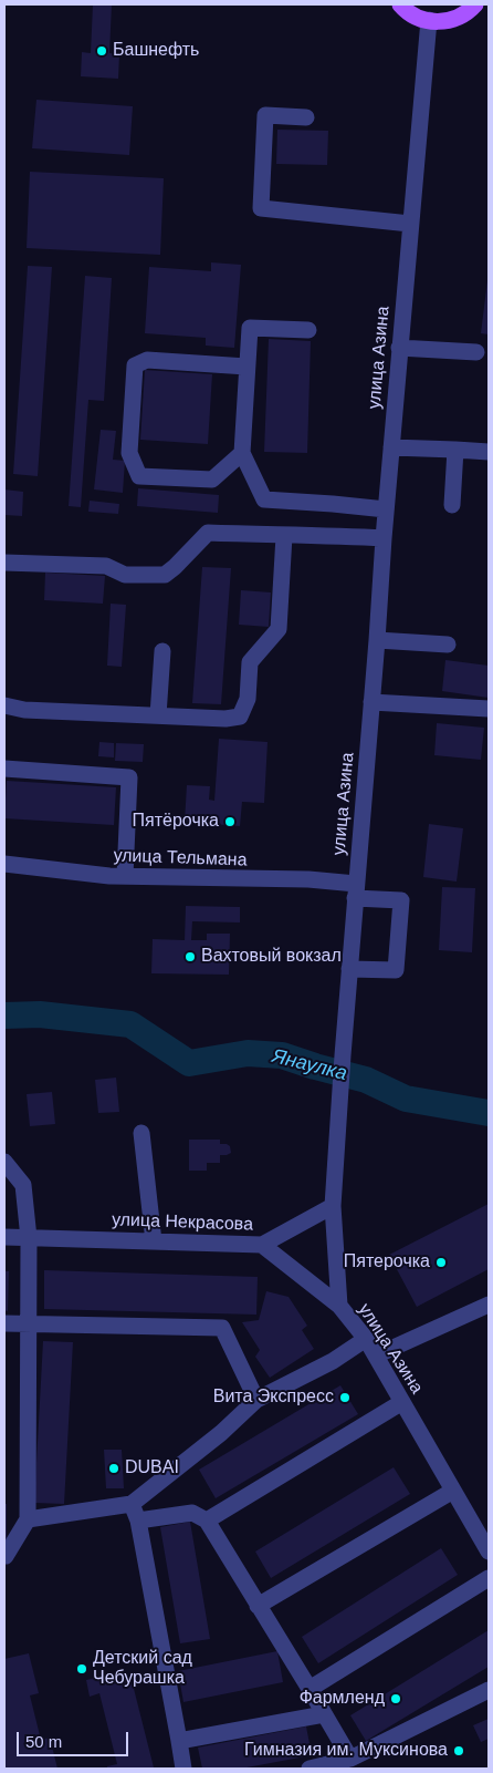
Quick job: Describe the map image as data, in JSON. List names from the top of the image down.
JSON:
{
  "streets": {
    "street": ["улица Азина", "улица Тельмана", "улица Некрасова"]
  },
  "crossings": [
    ["улица Азина", "улица Тельмана"],
    ["улица Азина", "улица Некрасова"]
  ],
  "water": ["Янаулка"],
  "places": [
    "Башнефть",
    "Пятёрочка",
    "Вахтовый вокзал",
    "Пятерочка",
    "Вита Экспресс",
    "DUBAI",
    "Детский сад Чебурашка",
    "Фармленд",
    "Гимназия им. Муксинова"
  ],
  "scale_bar": "50 m"
}
